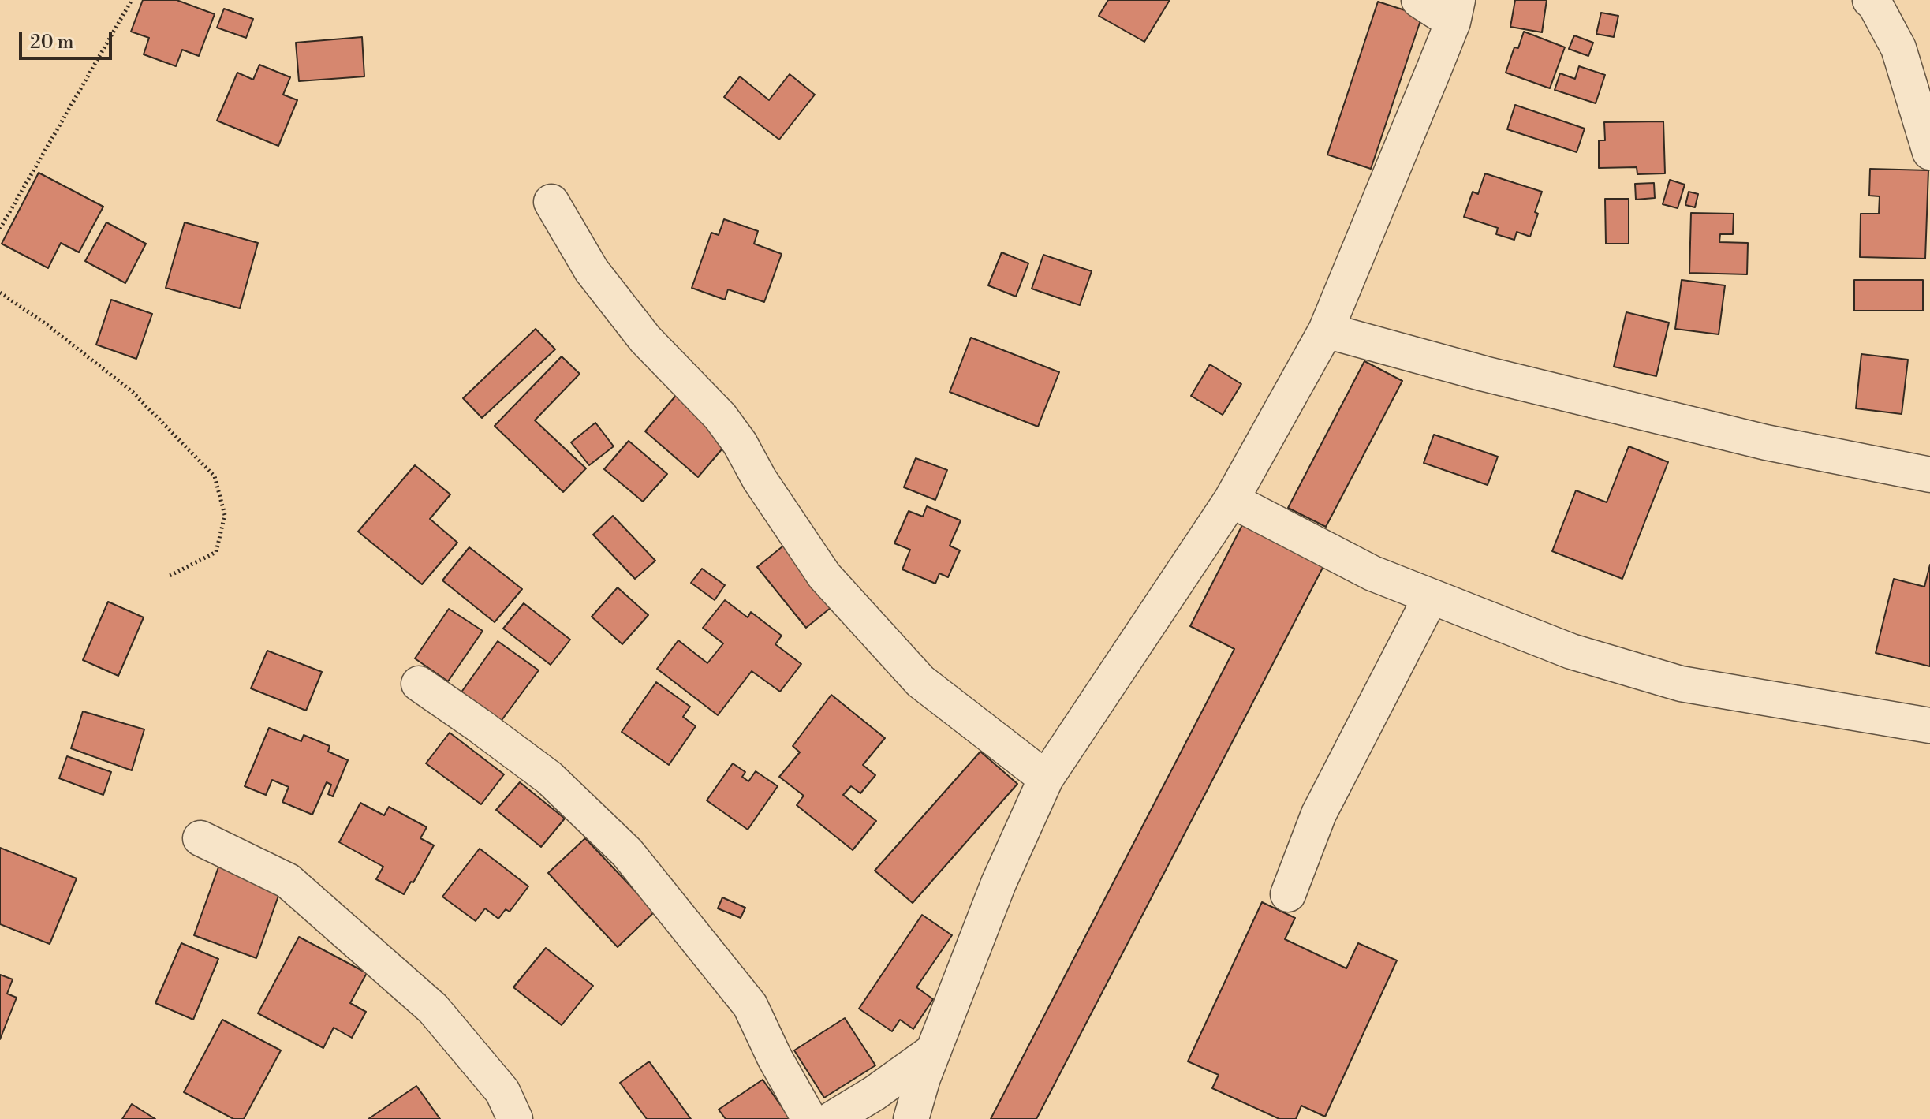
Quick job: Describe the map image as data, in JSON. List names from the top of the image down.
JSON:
{
  "scale_bar": "20 m"
}
